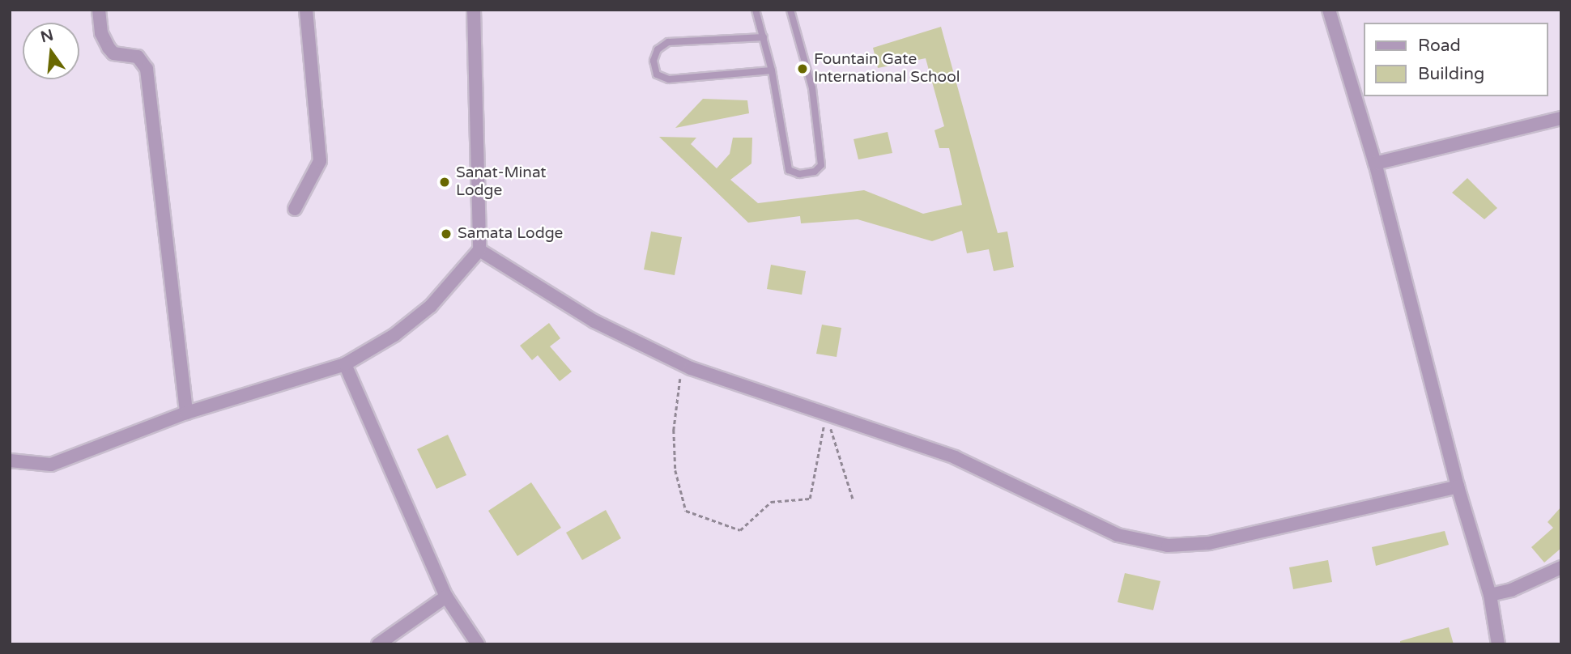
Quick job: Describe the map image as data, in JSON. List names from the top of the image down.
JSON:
{
  "places": ["Fountain Gate International School", "Sanat-Minat Lodge", "Samata Lodge"],
  "legend": ["Road", "Building"],
  "north": "top"
}
